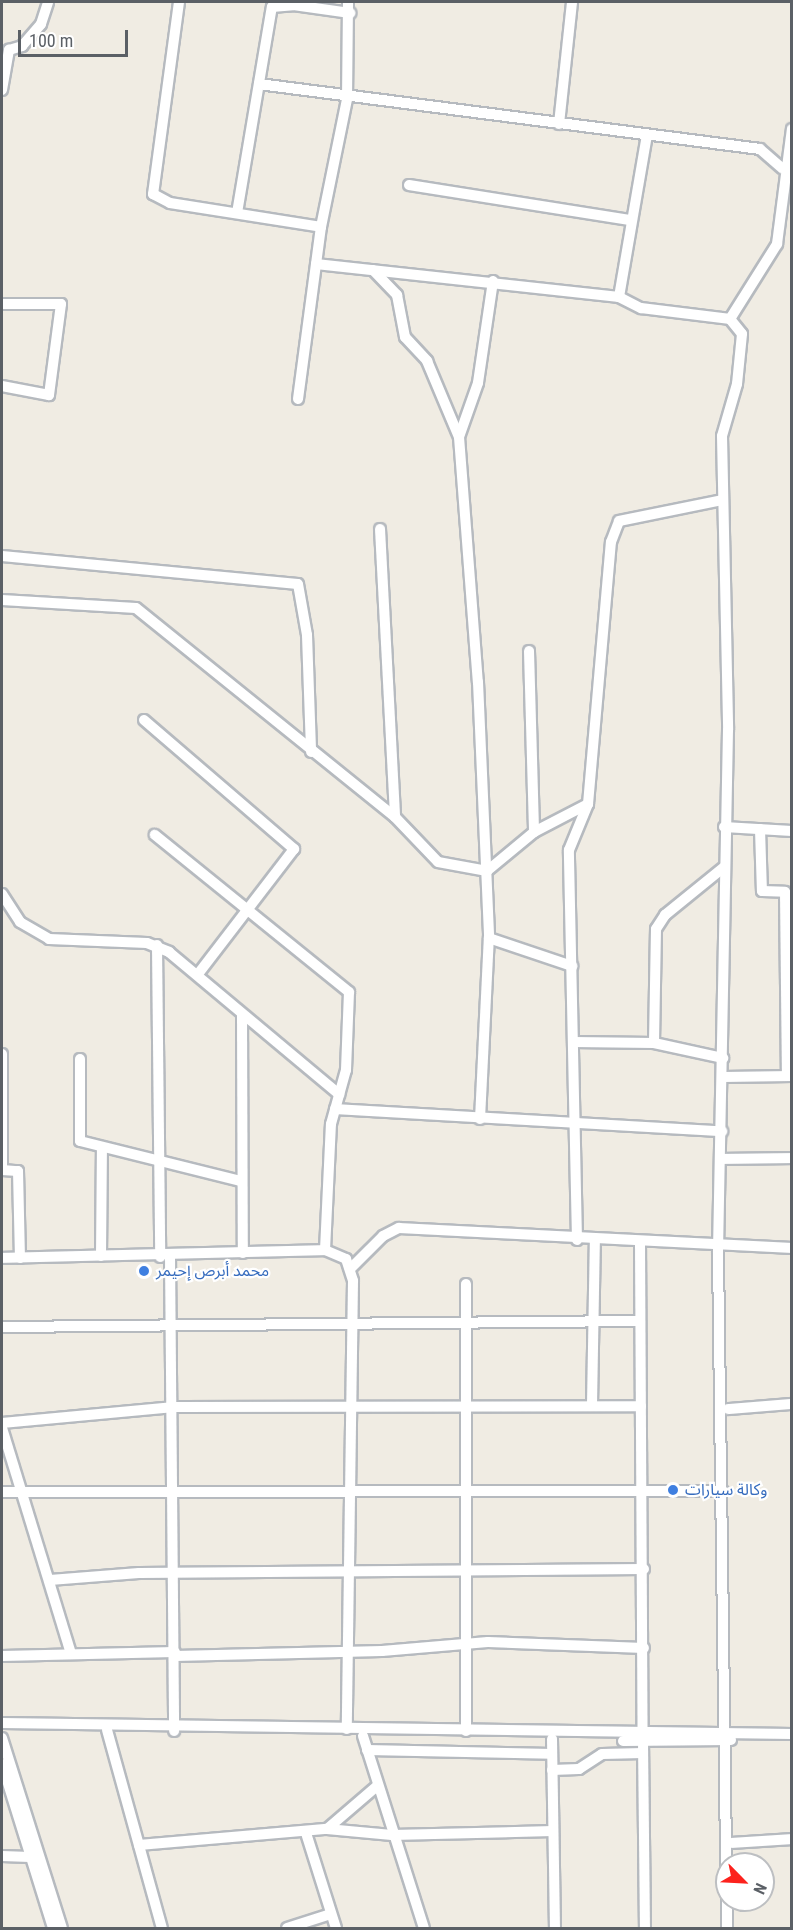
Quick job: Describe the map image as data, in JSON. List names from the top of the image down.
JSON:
{
  "places": ["محمد أبرص إحيمر", "وكالة سيارات"],
  "scale_bar": "100 m",
  "north": "bottom right"
}
